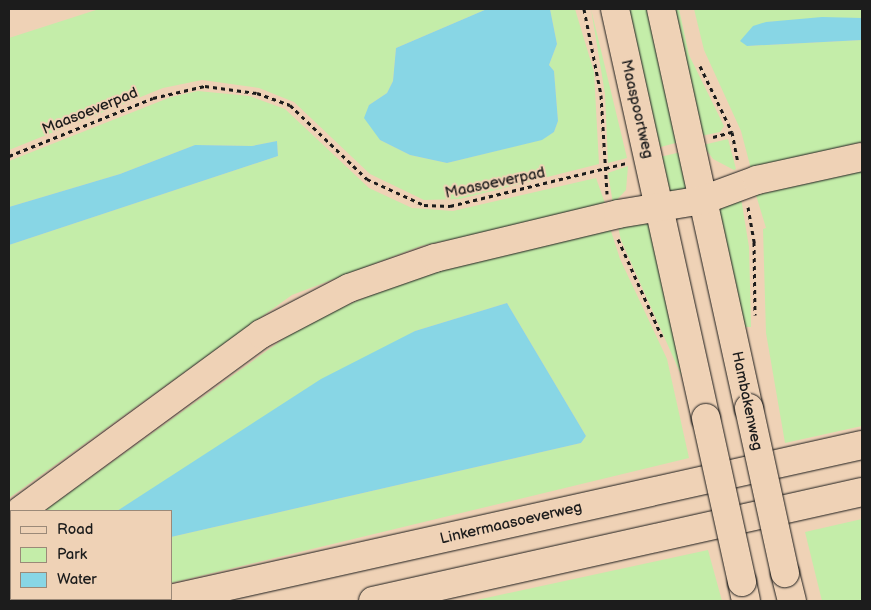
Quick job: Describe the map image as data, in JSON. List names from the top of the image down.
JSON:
{
  "streets": {
    "main road": ["Maaspoortweg", "Hambakenweg", "Linkermaasoeverweg"],
    "path": ["Maasoeverpad"]
  },
  "crossings": [
    ["Maaspoortweg", "Maasoeverpad"]
  ],
  "legend": ["Road", "Park", "Water"]
}
